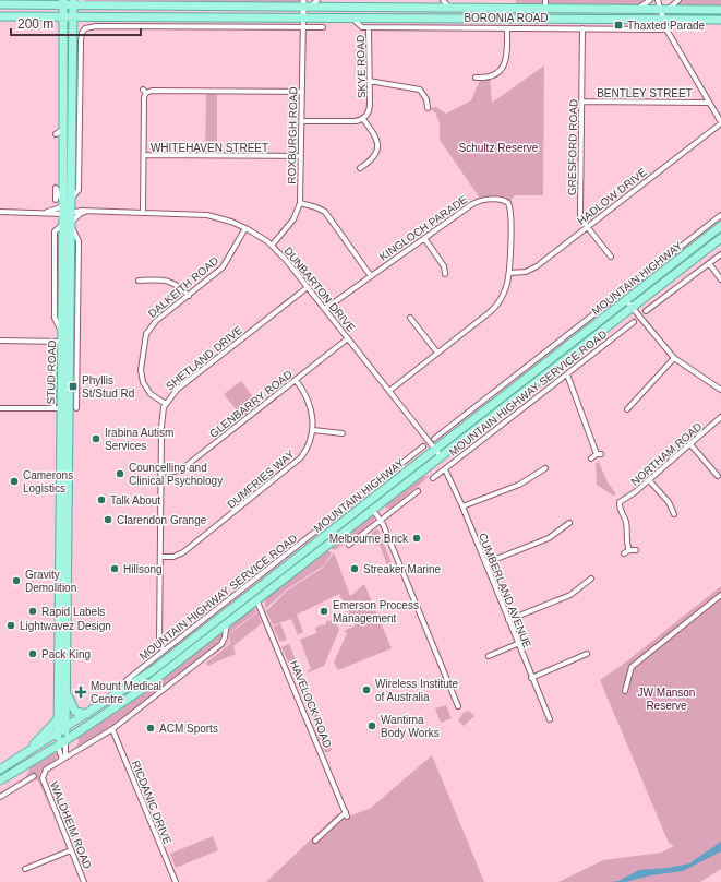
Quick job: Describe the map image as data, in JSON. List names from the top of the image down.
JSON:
{
  "streets": {
    "main road": ["BORONIA ROAD", "MOUNTAIN HIGHWAY", "STUD ROAD"],
    "street": [
      "SKYE ROAD",
      "BENTLEY STREET",
      "ROXBURGH ROAD",
      "WHITEHAVEN STREET",
      "GRESFORD ROAD",
      "HADLOW DRIVE",
      "KINGLOCH PARADE",
      "DALKEITH ROAD",
      "DUNBARTON DRIVE",
      "SHETLAND DRIVE",
      "MOUNTAIN HIGHWAY SERVICE ROAD",
      "GLENBARRY ROAD",
      "NORTHAM ROAD",
      "DUMFRIES WAY",
      "CUMBERLAND AVENUE",
      "HAVELOCK ROAD",
      "RICDANIC DRIVE",
      "WALDHEIM ROAD"
    ]
  },
  "crossings": [
    ["BORONIA ROAD", "SKYE ROAD"],
    ["BORONIA ROAD", "ROXBURGH ROAD"],
    ["BORONIA ROAD", "GRESFORD ROAD"],
    ["BORONIA ROAD", "STUD ROAD"],
    ["BENTLEY STREET", "GRESFORD ROAD"],
    ["ROXBURGH ROAD", "WHITEHAVEN STREET"],
    ["ROXBURGH ROAD", "DUNBARTON DRIVE"],
    ["GRESFORD ROAD", "HADLOW DRIVE"],
    ["HADLOW DRIVE", "KINGLOCH PARADE"],
    ["KINGLOCH PARADE", "DUNBARTON DRIVE"],
    ["MOUNTAIN HIGHWAY", "DUNBARTON DRIVE"],
    ["MOUNTAIN HIGHWAY", "STUD ROAD"],
    ["MOUNTAIN HIGHWAY", "MOUNTAIN HIGHWAY SERVICE ROAD"],
    ["MOUNTAIN HIGHWAY", "HAVELOCK ROAD"],
    ["DALKEITH ROAD", "DUNBARTON DRIVE"],
    ["DALKEITH ROAD", "SHETLAND DRIVE"],
    ["DUNBARTON DRIVE", "SHETLAND DRIVE"],
    ["DUNBARTON DRIVE", "STUD ROAD"],
    ["DUNBARTON DRIVE", "GLENBARRY ROAD"],
    ["SHETLAND DRIVE", "MOUNTAIN HIGHWAY SERVICE ROAD"],
    ["SHETLAND DRIVE", "GLENBARRY ROAD"],
    ["SHETLAND DRIVE", "DUMFRIES WAY"],
    ["MOUNTAIN HIGHWAY SERVICE ROAD", "CUMBERLAND AVENUE"],
    ["GLENBARRY ROAD", "DUMFRIES WAY"]
  ],
  "parks": ["Schultz Reserve", "JW Manson Reserve"],
  "places": {
    "transit": ["Thaxted Parade", "Phyllis St/Stud Rd"],
    "other": [
      "Irabina Autism Services",
      "Councelling and Clinical Psychology",
      "Camerons Logistics",
      "Talk About",
      "Clarendon Grange",
      "Melbourne Brick",
      "Hillsong",
      "Streaker Marine",
      "Gravity Demolition",
      "Rapid Labels",
      "Emerson Process Management",
      "Lightwavez Design",
      "Pack King",
      "Wireless Institute of Australia",
      "Wantirna Body Works",
      "ACM Sports"
    ],
    "health": ["Mount Medical Centre"]
  },
  "scale_bar": "200 m"
}
